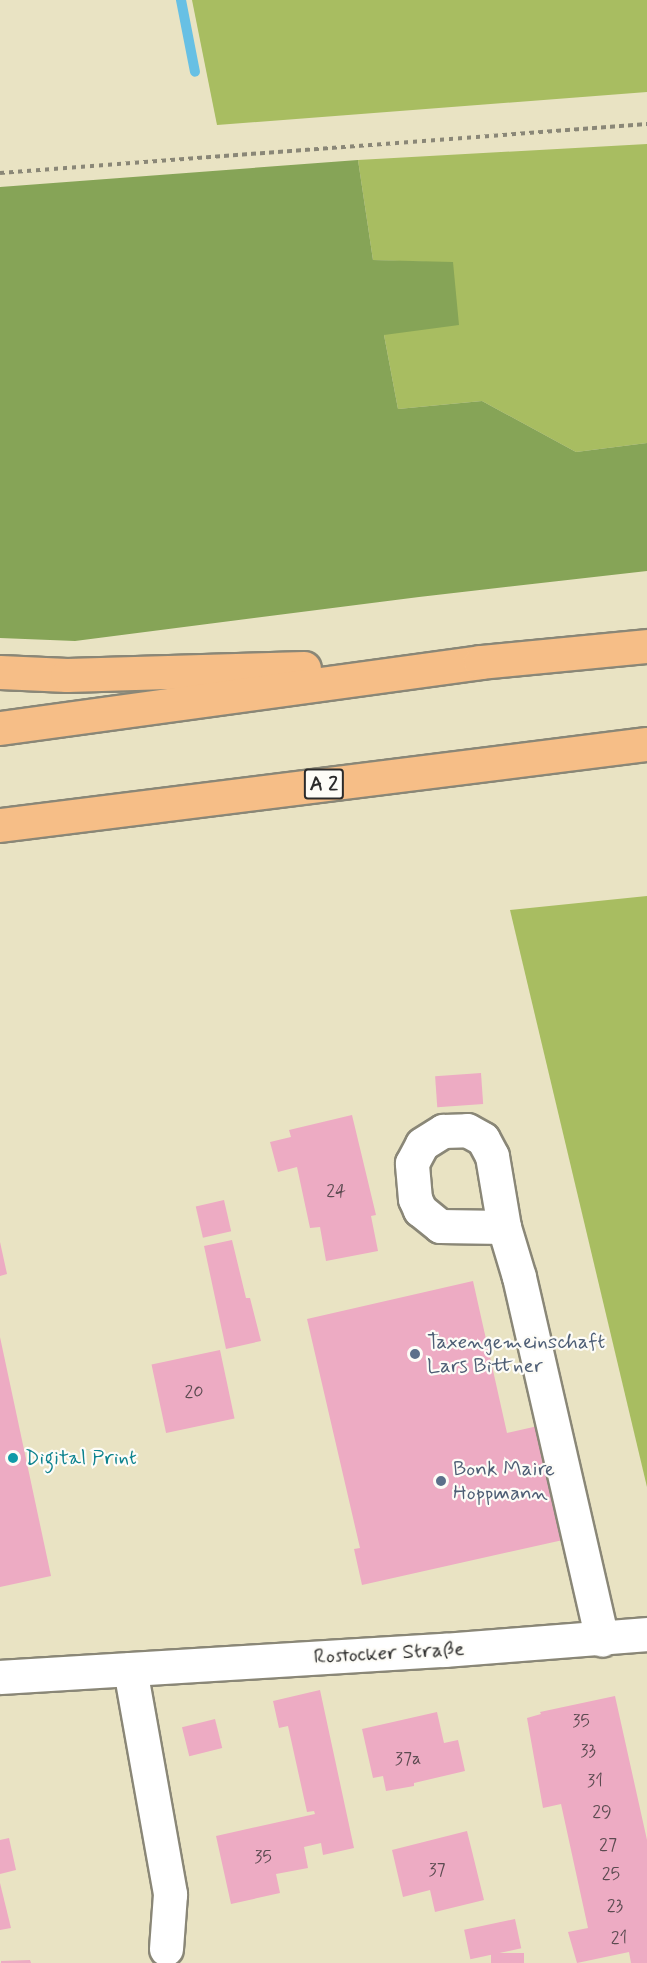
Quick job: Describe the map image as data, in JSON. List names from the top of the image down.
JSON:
{
  "streets": {
    "highway": ["A 2"],
    "street": ["Rostocker Straße"]
  },
  "places": ["Taxengemeinschaft Lars Bittner", "Digital Print", "Bonk Maire Hoppmann"],
  "house_numbers": [
    "24",
    "20",
    "35",
    "33",
    "37a",
    "31",
    "29",
    "27",
    "35",
    "37",
    "25",
    "23",
    "21"
  ]
}
